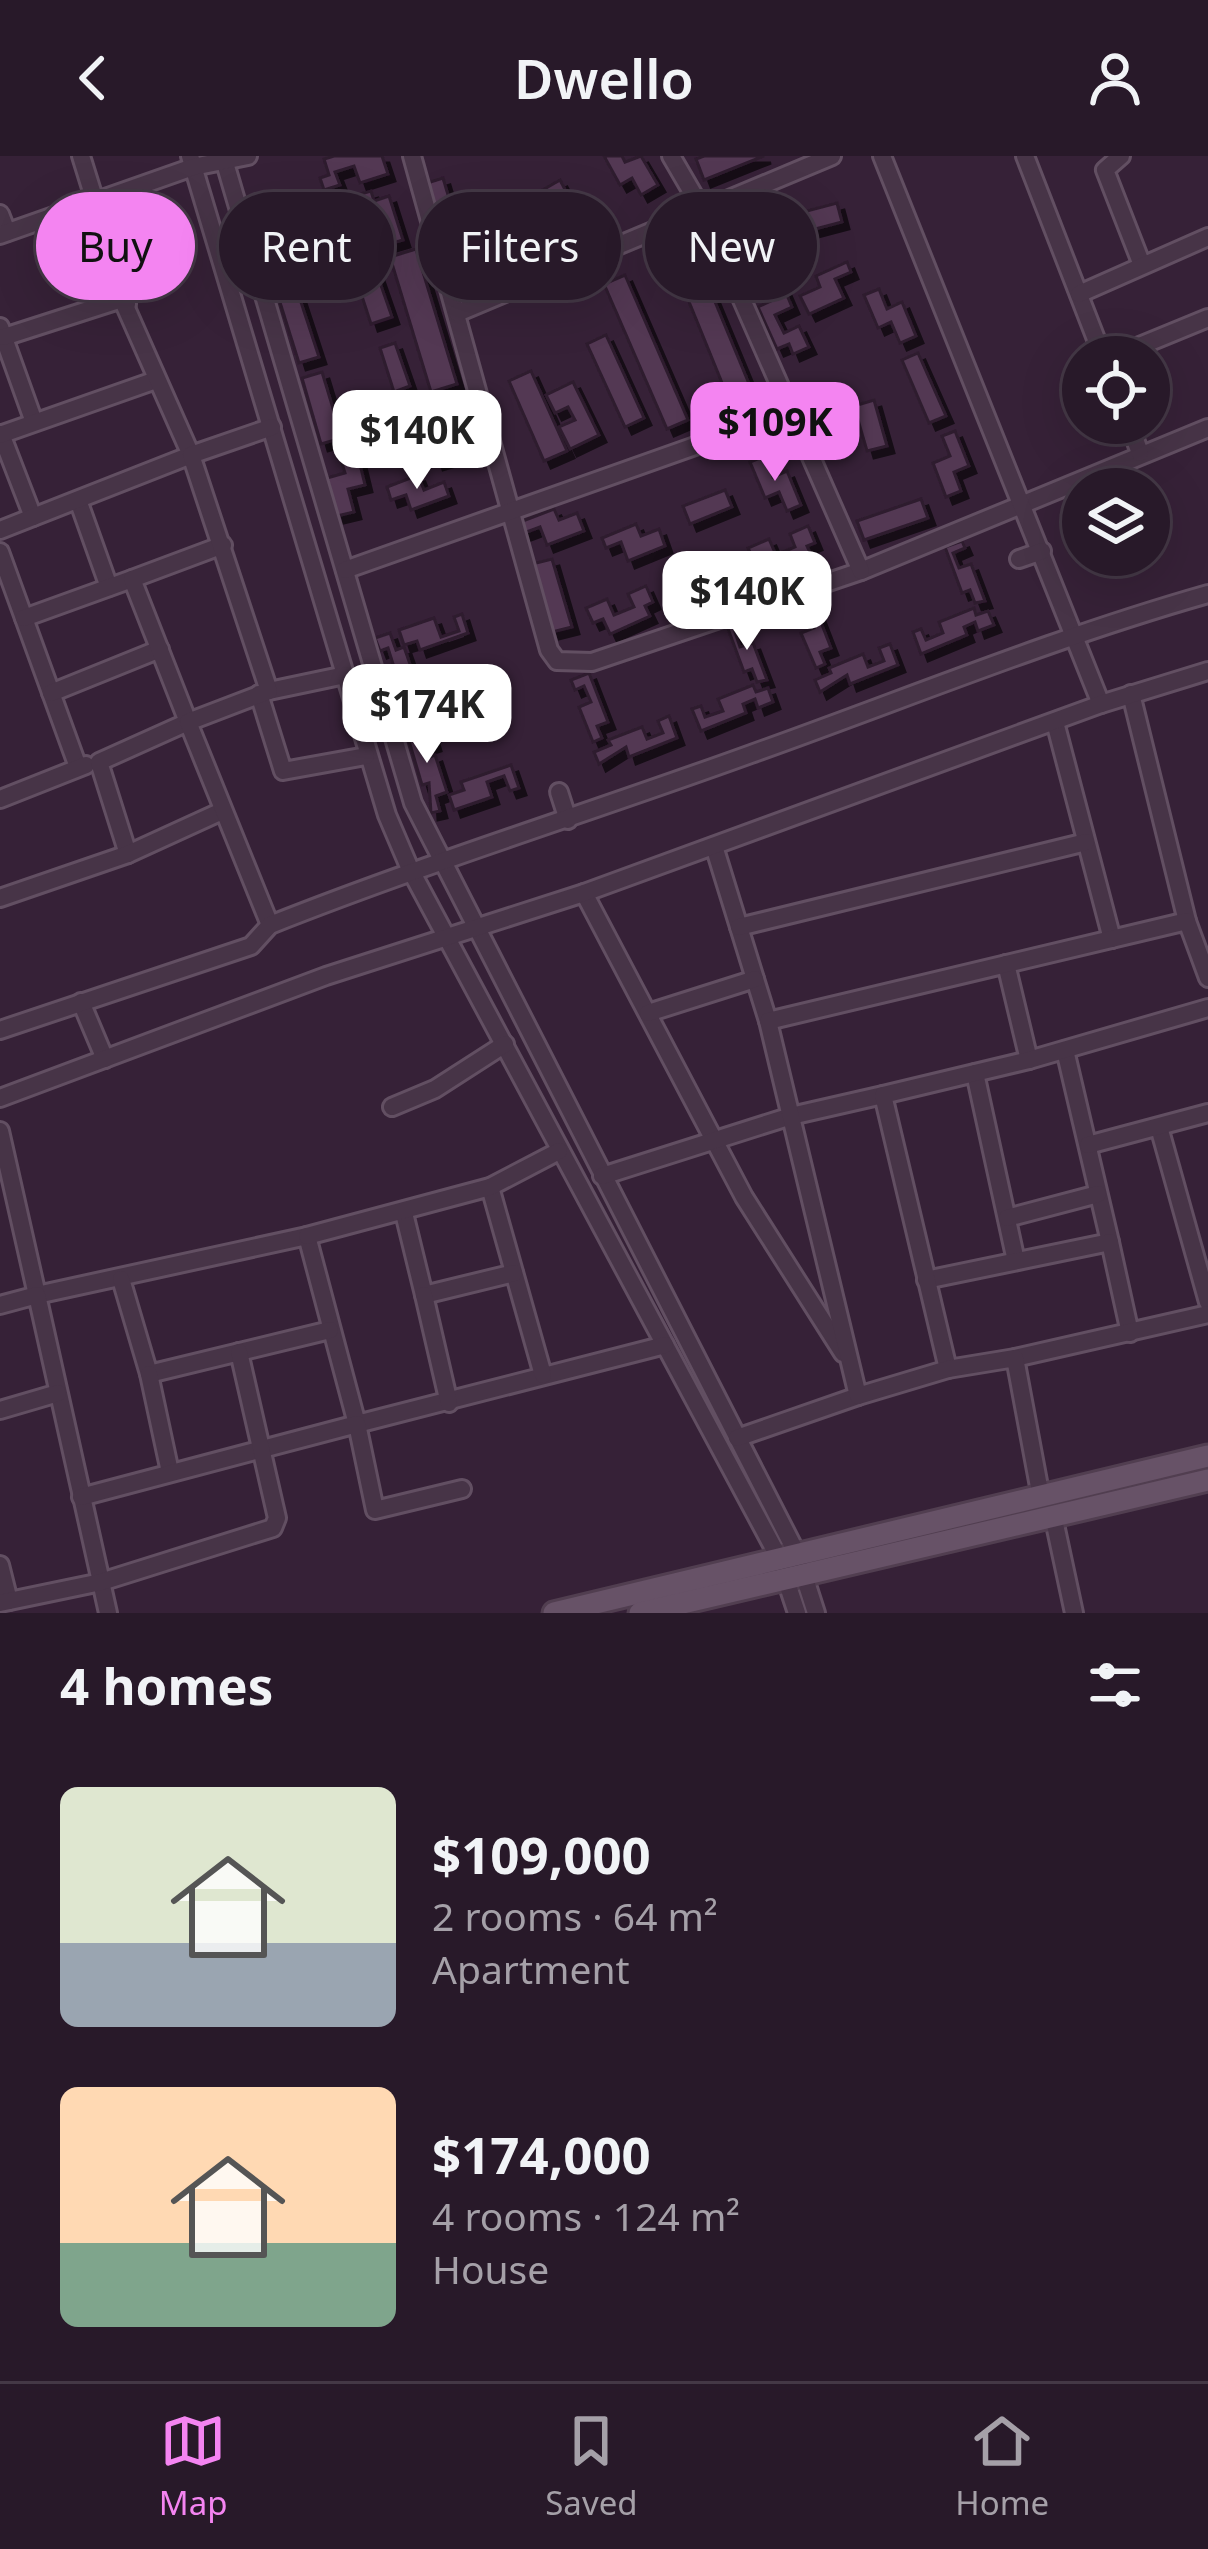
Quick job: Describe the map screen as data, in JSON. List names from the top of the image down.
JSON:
{
  "page": {
    "header": "Dwello",
    "chip": [
      "Buy",
      "Rent",
      "Filters",
      "New"
    ],
    "price": [
      "$109K",
      "$140K",
      "$140K",
      "$174K"
    ],
    "heading": "4 homes",
    "list": [
      {
        "name": "$109,000",
        "note": "2 rooms · 64 m² · Apartment"
      },
      {
        "name": "$174,000",
        "note": "4 rooms · 124 m² · House"
      }
    ],
    "tabs": ["Map", "Saved", "Home"]
  }
}
